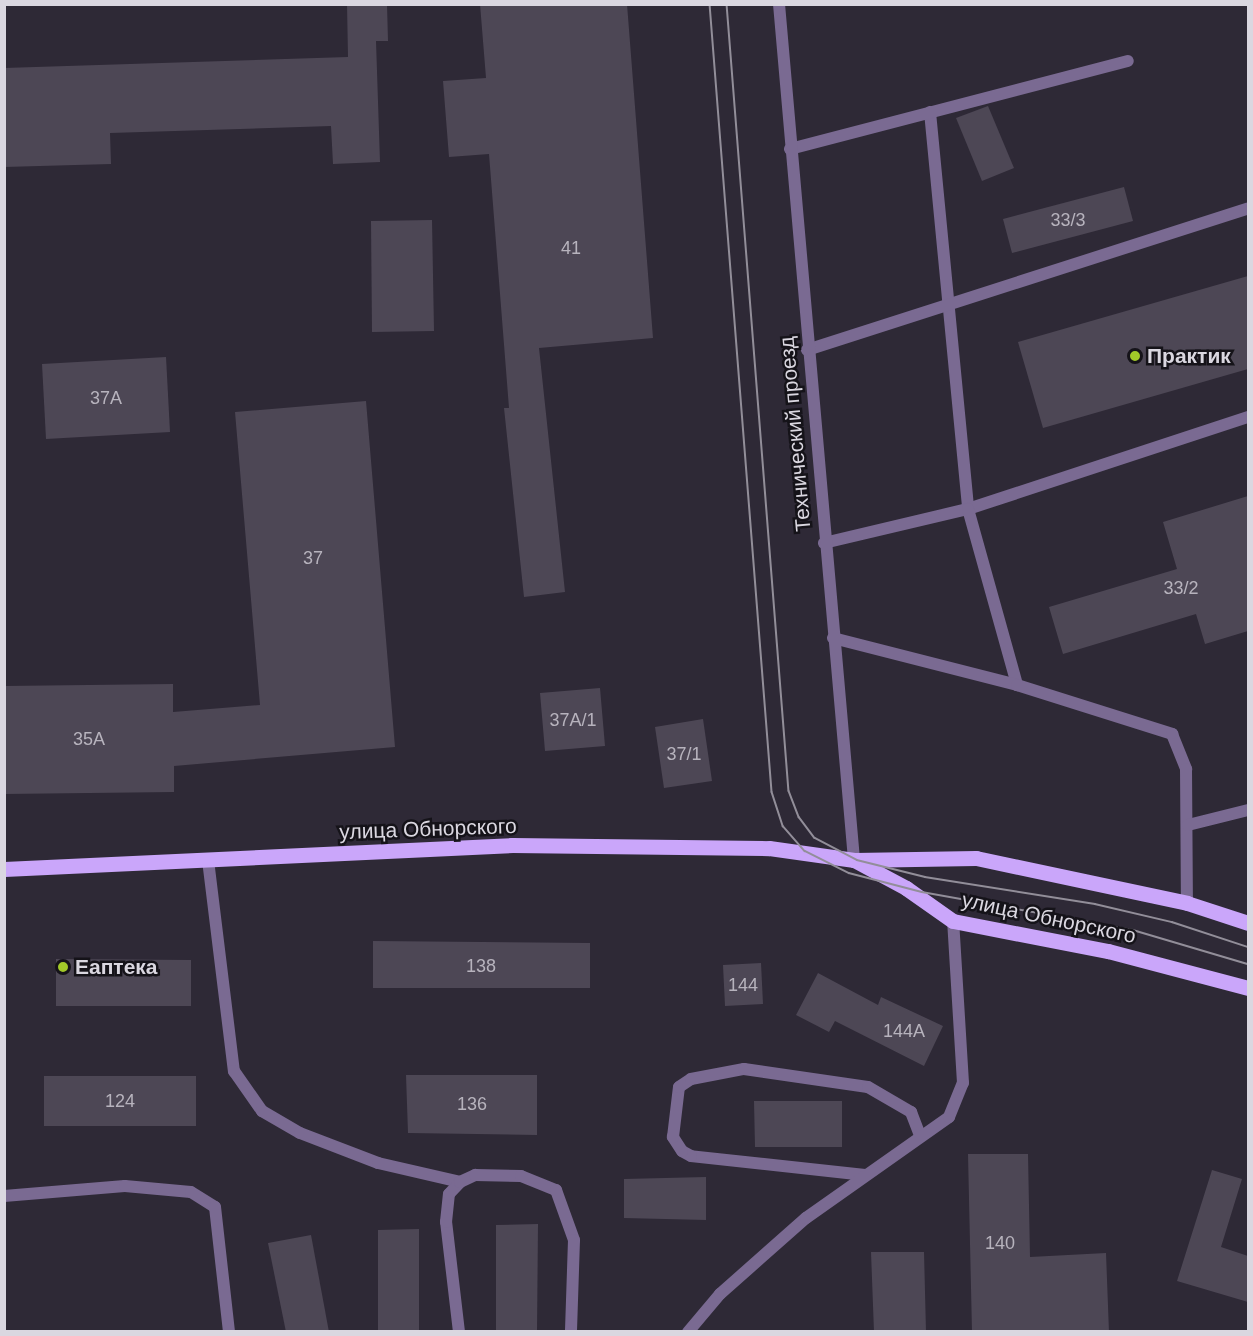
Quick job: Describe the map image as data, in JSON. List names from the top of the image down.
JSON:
{
  "streets": {
    "main road": ["улица Обнорского"],
    "street": ["Технический проезд"]
  },
  "crossings": [
    ["Технический проезд", "улица Обнорского"]
  ],
  "places": ["Практик", "Еаптека"],
  "house_numbers": [
    "33/3",
    "41",
    "37А",
    "37",
    "33/2",
    "37А/1",
    "35А",
    "37/1",
    "138",
    "144",
    "144А",
    "124",
    "136",
    "140"
  ]
}
